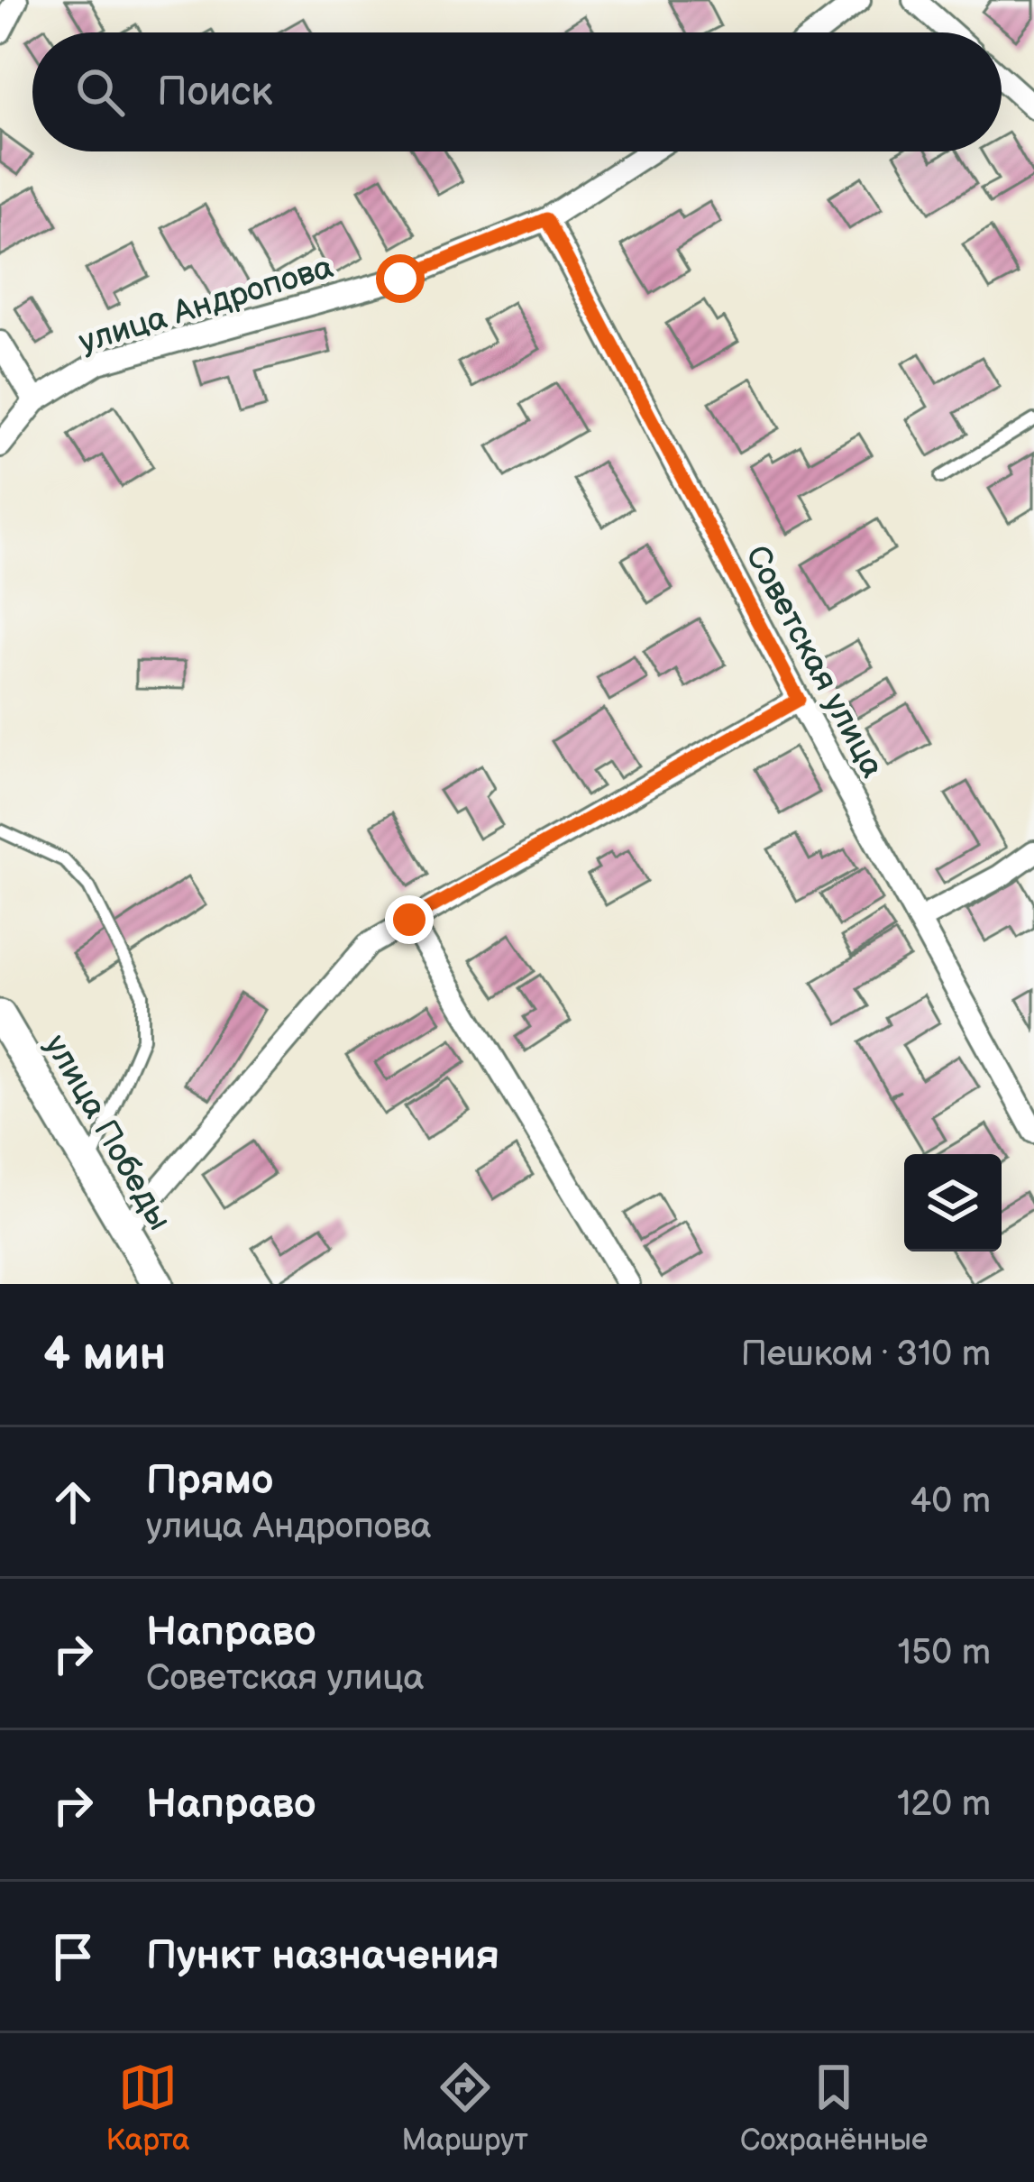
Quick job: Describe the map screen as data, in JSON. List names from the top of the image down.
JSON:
{
  "streets": {
    "main road": ["улица Победы"],
    "street": ["улица Андропова", "Советская улица"]
  },
  "crossings": [
    ["улица Андропова", "Советская улица"]
  ],
  "page": {
    "search": "Поиск",
    "heading": ["4 мин", "Пешком · 310 m"],
    "list": [
      ["Прямо", "улица Андропова", "40 m"],
      ["Направо", "Советская улица", "150 m"],
      ["Направо", "120 m"],
      "Пункт назначения"
    ],
    "nav": ["Карта", "Маршрут", "Сохранённые"]
  }
}
